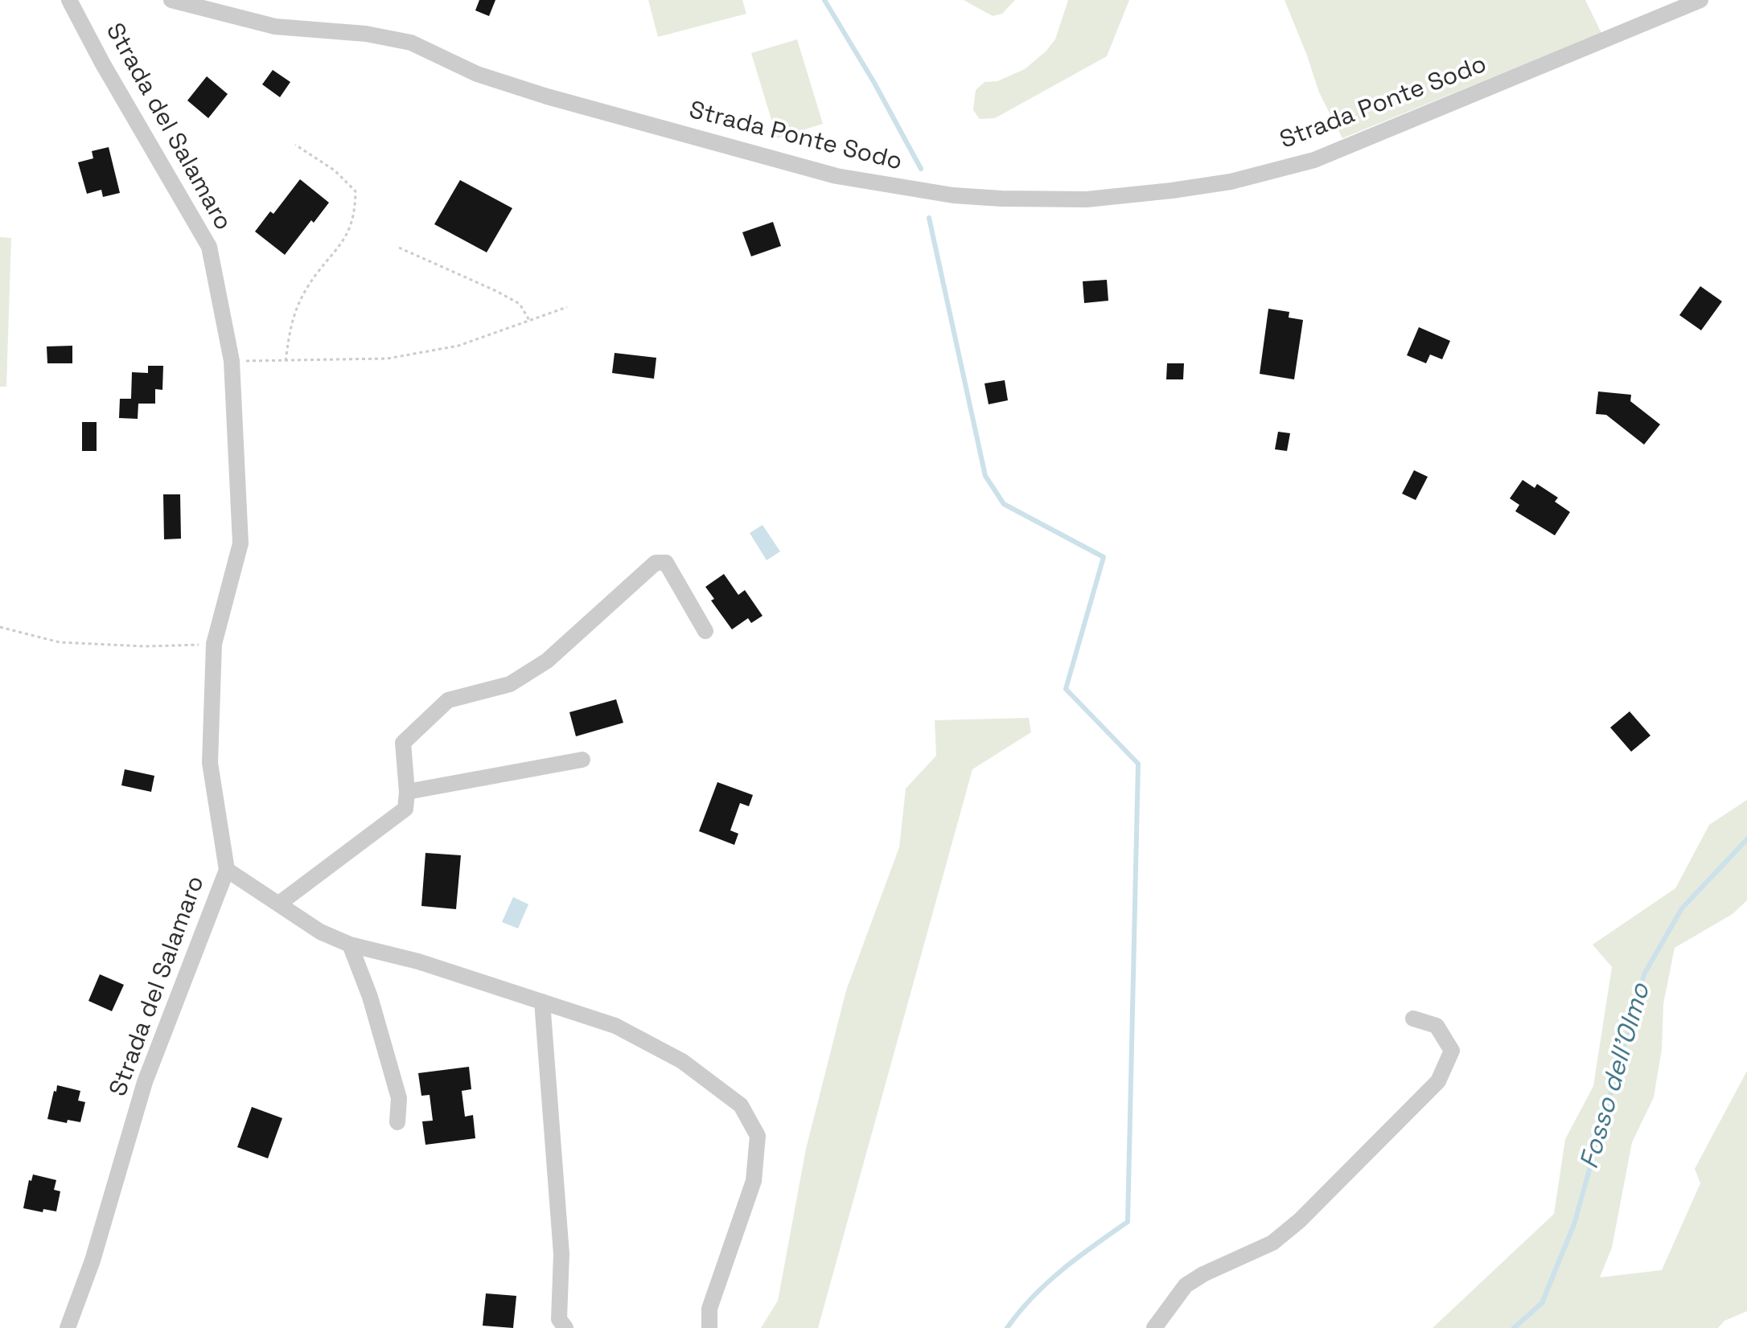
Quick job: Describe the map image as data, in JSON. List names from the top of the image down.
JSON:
{
  "streets": {
    "street": ["Strada Ponte Sodo", "Strada del Salamaro"]
  },
  "water": ["Fosso dell'Olmo"]
}
